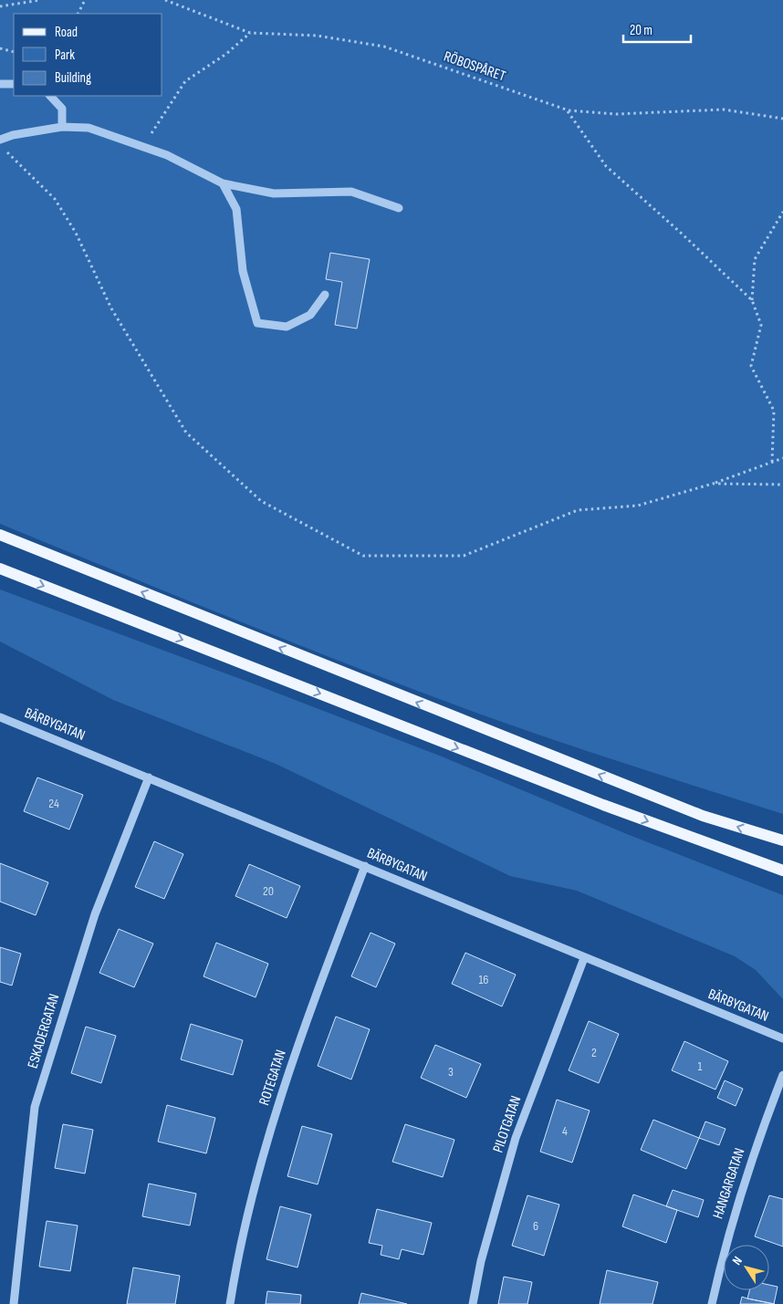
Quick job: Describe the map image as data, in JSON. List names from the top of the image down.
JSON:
{
  "streets": {
    "street": [
      "BÄRBYGATAN",
      "ESKADERGATAN",
      "ROTEGATAN",
      "PILOTGATAN",
      "HANGARGATAN"
    ],
    "path": ["RÖBOSPÅRET"]
  },
  "crossings": [
    ["BÄRBYGATAN", "ESKADERGATAN"],
    ["BÄRBYGATAN", "ROTEGATAN"],
    ["BÄRBYGATAN", "PILOTGATAN"]
  ],
  "house_numbers": [
    "24",
    "20",
    "16",
    "2",
    "1",
    "3",
    "4",
    "6"
  ],
  "legend": ["Road", "Park", "Building"],
  "scale_bar": "20 m",
  "north": "top left"
}
